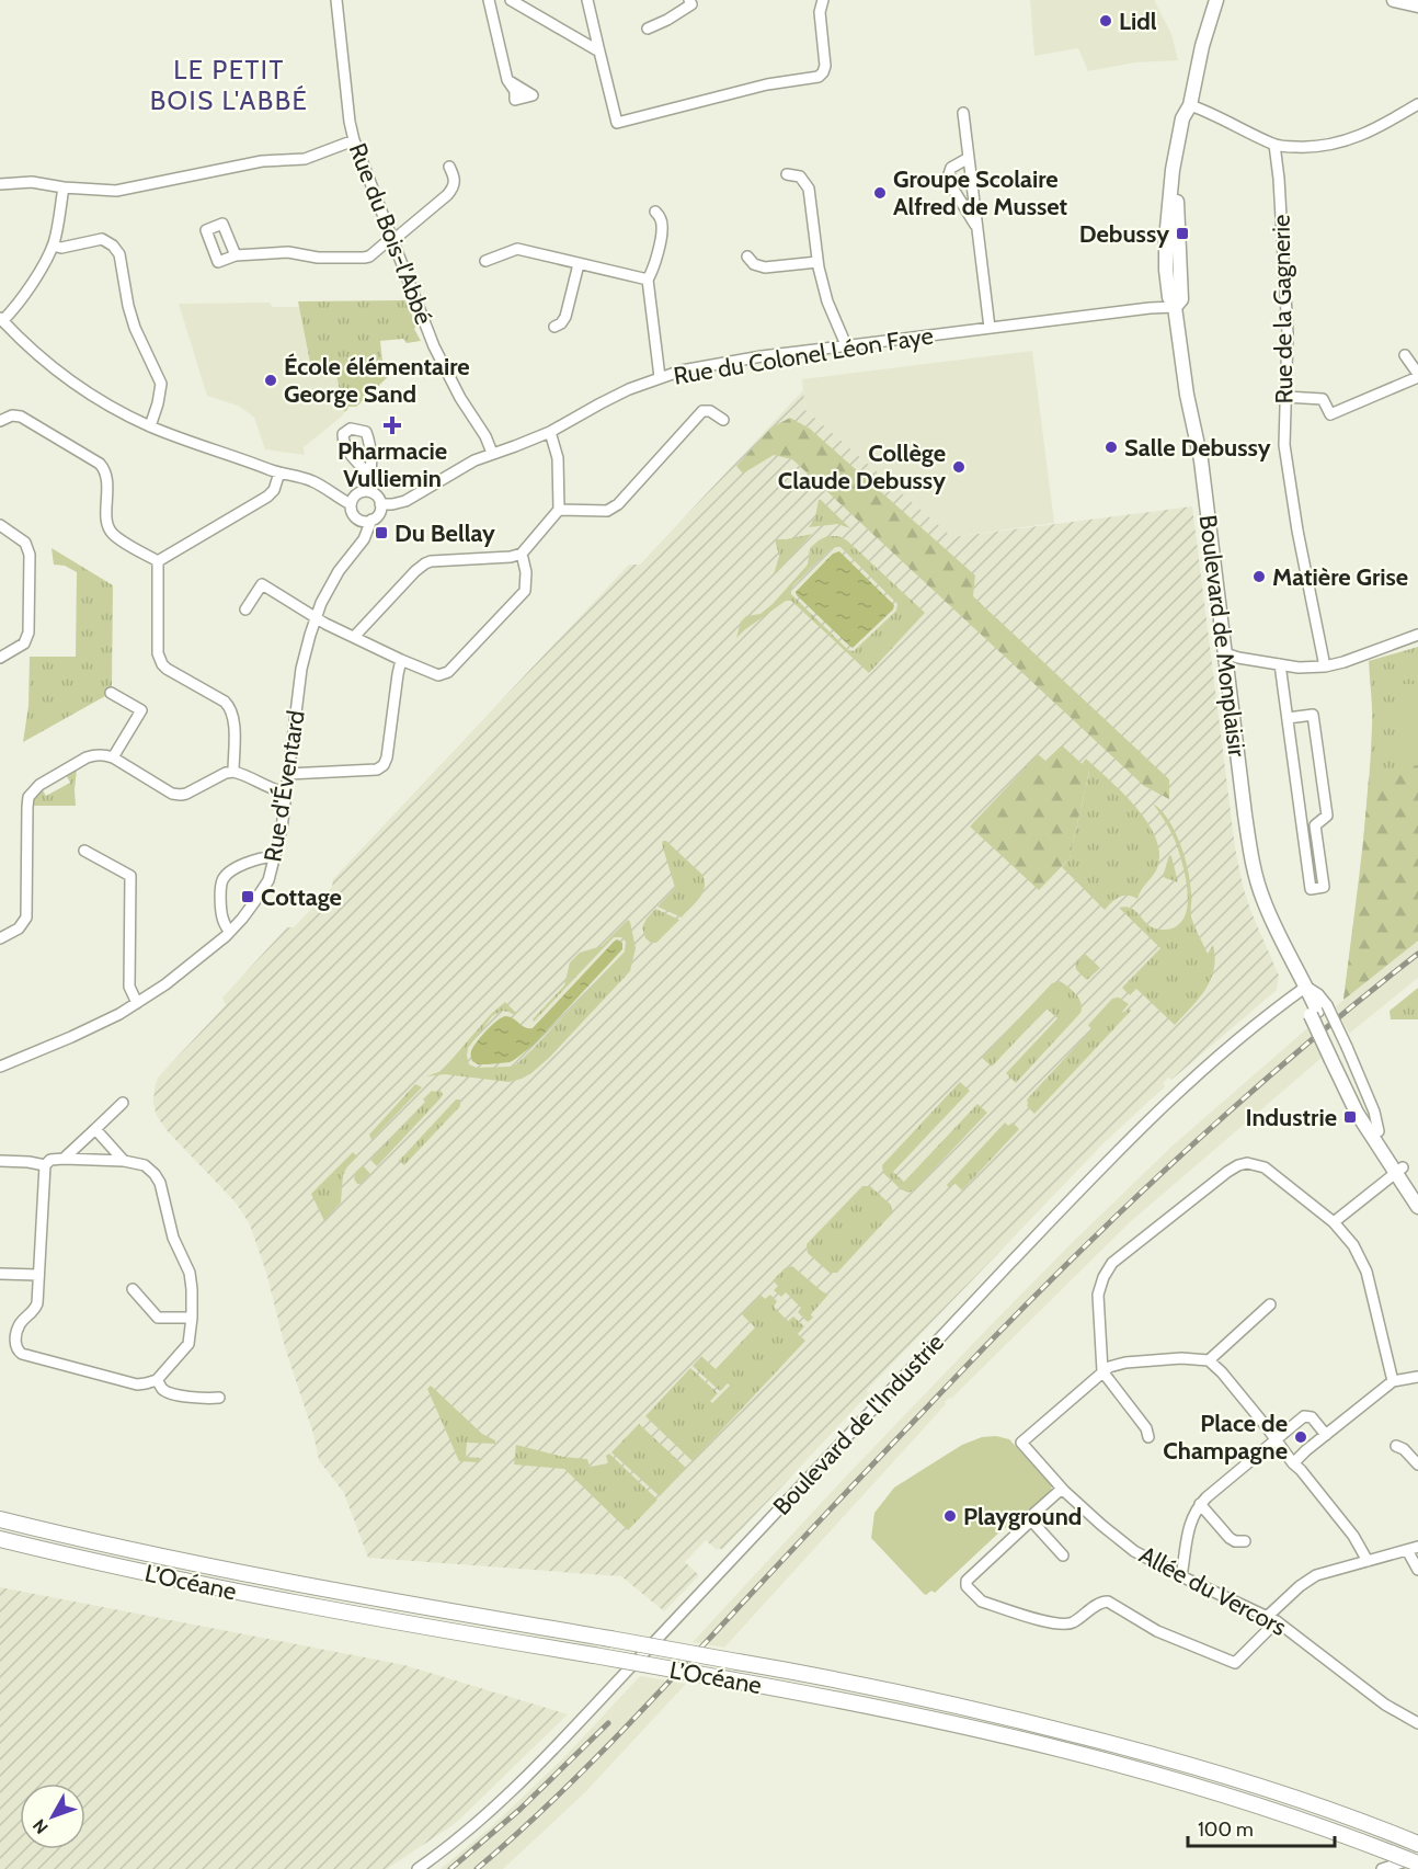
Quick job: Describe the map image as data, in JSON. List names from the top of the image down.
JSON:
{
  "streets": {
    "highway": ["L’Océane"],
    "main road": ["Boulevard de Monplaisir"],
    "street": [
      "Rue du Bois-l'Abbé",
      "Rue de la Gagnerie",
      "Rue du Colonel Léon Faye",
      "Rue d'Éventard",
      "Boulevard de l'Industrie",
      "Allée du Vercors"
    ]
  },
  "crossings": [
    ["Rue du Bois-l'Abbé", "Rue du Colonel Léon Faye"],
    ["Rue du Colonel Léon Faye", "Boulevard de Monplaisir"],
    ["Rue du Colonel Léon Faye", "Rue d'Éventard"],
    ["Boulevard de Monplaisir", "Boulevard de l'Industrie"]
  ],
  "districts": ["LE PETIT BOIS L'ABBÉ"],
  "places": {
    "other": [
      "Lidl",
      "Groupe Scolaire Alfred de Musset",
      "École élémentaire George Sand",
      "Salle Debussy",
      "Collège Claude Debussy",
      "Matière Grise",
      "Place de Champagne",
      "Playground"
    ],
    "transit": [
      "Debussy",
      "Du Bellay",
      "Cottage",
      "Industrie"
    ],
    "health": ["Pharmacie Vulliemin"]
  },
  "scale_bar": "100 m",
  "north": "bottom left"
}
